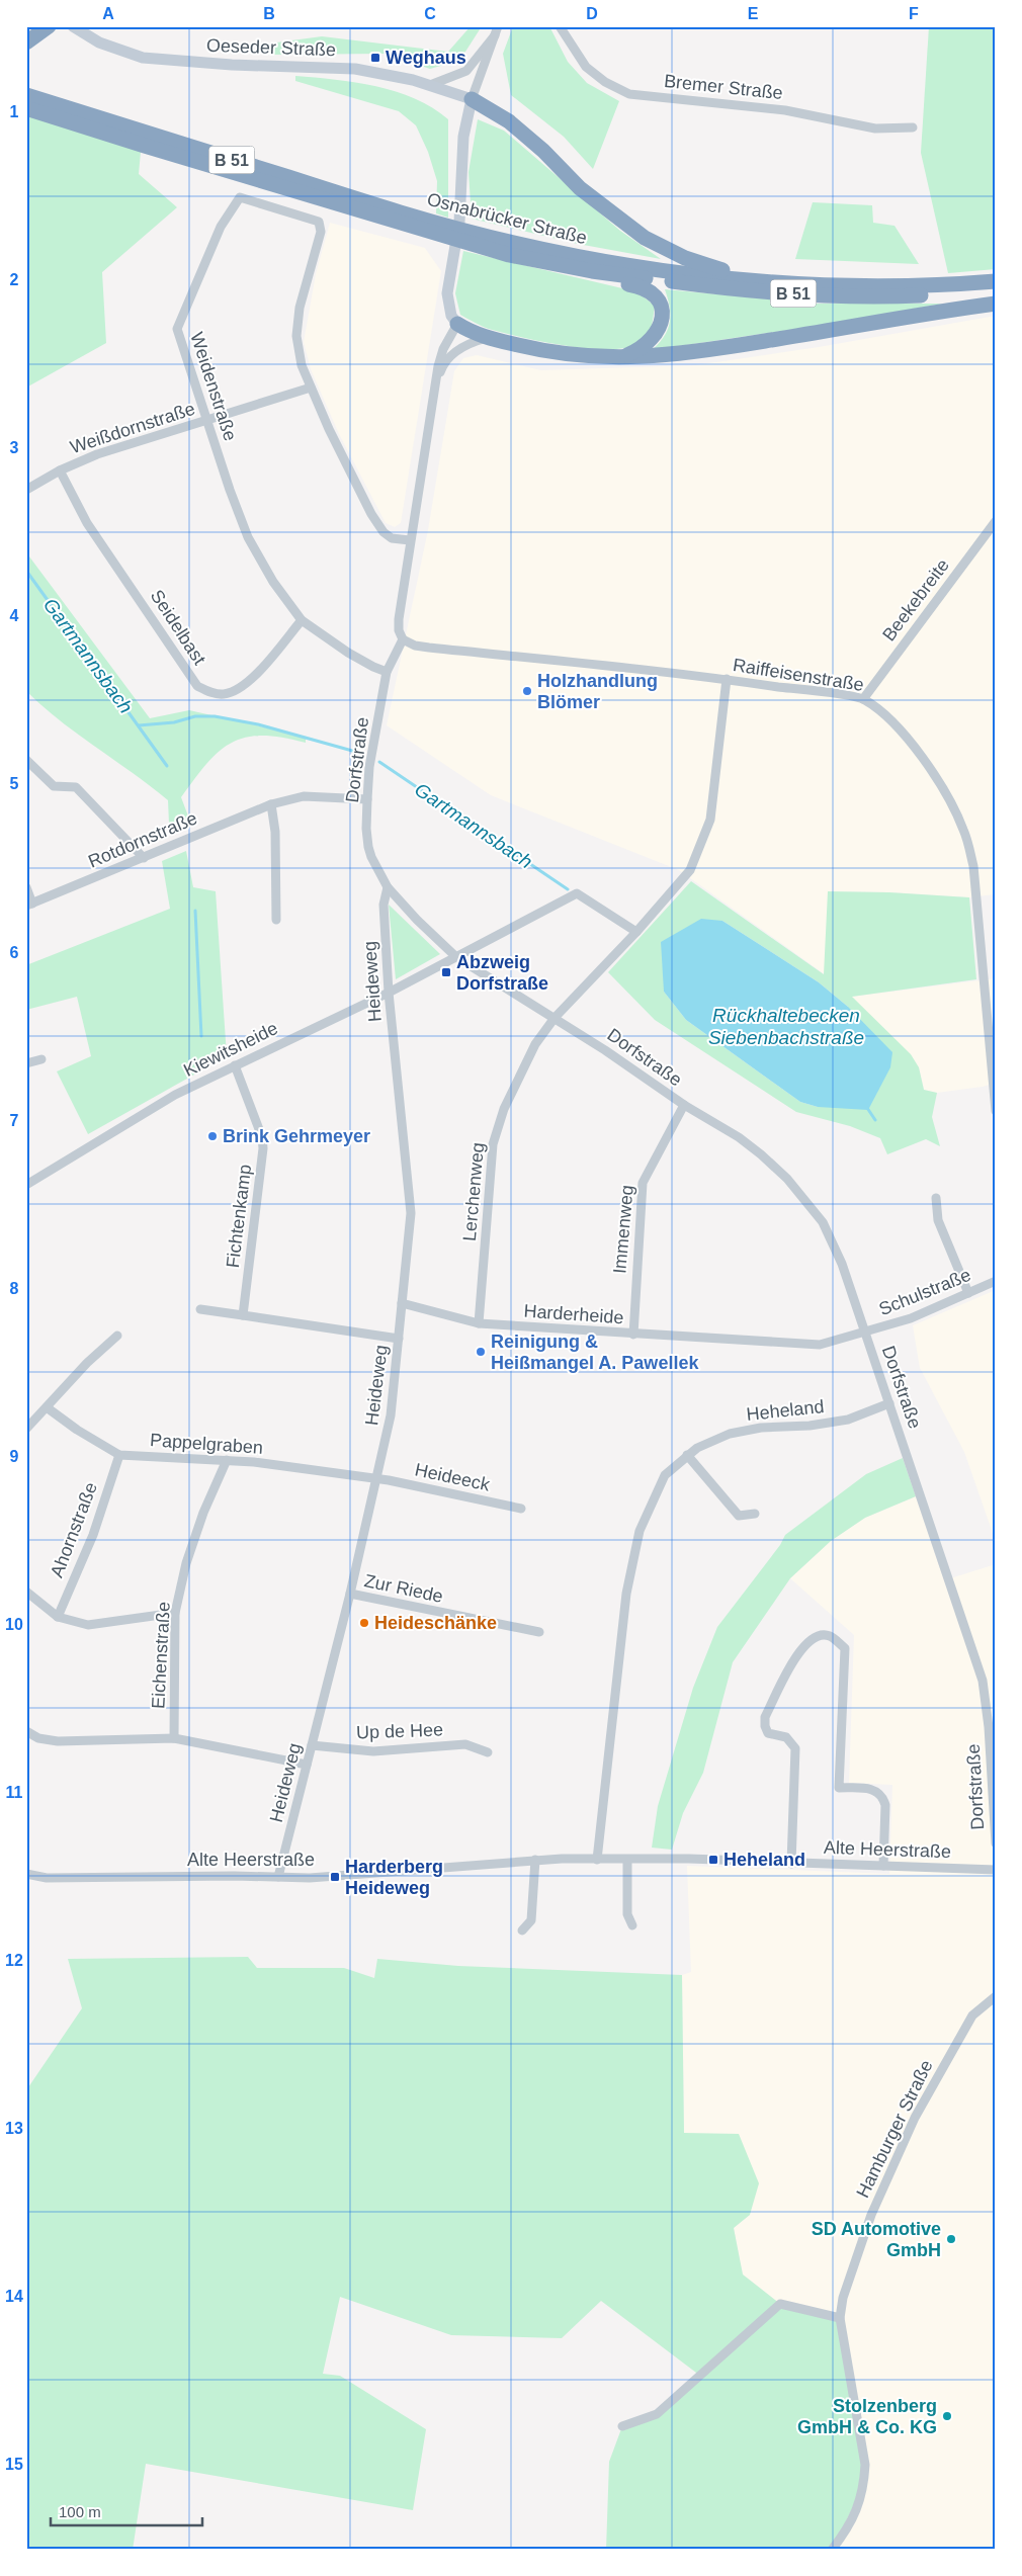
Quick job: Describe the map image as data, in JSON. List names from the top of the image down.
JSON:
{
  "streets": {
    "highway": ["B 51", "Osnabrücker Straße"],
    "street": [
      "Oeseder Straße",
      "Bremer Straße",
      "Weidenstraße",
      "Weißdornstraße",
      "Beekebreite",
      "Seidelbast",
      "Raiffeisenstraße",
      "Dorfstraße",
      "Rotdornstraße",
      "Heideweg",
      "Kiewitsheide",
      "Lerchenweg",
      "Fichtenkamp",
      "Immenweg",
      "Schulstraße",
      "Harderheide",
      "Heheland",
      "Pappelgraben",
      "Heideeck",
      "Ahornstraße",
      "Zur Riede",
      "Eichenstraße",
      "Up de Hee",
      "Alte Heerstraße",
      "Hamburger Straße"
    ]
  },
  "crossings": [
    ["Weidenstraße", "Weißdornstraße"],
    ["Weidenstraße", "Seidelbast"],
    ["Weidenstraße", "Dorfstraße"],
    ["Weißdornstraße", "Seidelbast"],
    ["Beekebreite", "Raiffeisenstraße"],
    ["Raiffeisenstraße", "Dorfstraße"],
    ["Raiffeisenstraße", "Lerchenweg"],
    ["Dorfstraße", "Rotdornstraße"],
    ["Dorfstraße", "Heideweg"],
    ["Dorfstraße", "Kiewitsheide"],
    ["Dorfstraße", "Lerchenweg"],
    ["Dorfstraße", "Immenweg"],
    ["Dorfstraße", "Schulstraße"],
    ["Dorfstraße", "Harderheide"],
    ["Dorfstraße", "Heheland"],
    ["Heideweg", "Kiewitsheide"],
    ["Heideweg", "Harderheide"],
    ["Heideweg", "Pappelgraben"],
    ["Heideweg", "Heideeck"],
    ["Heideweg", "Zur Riede"],
    ["Heideweg", "Up de Hee"],
    ["Heideweg", "Alte Heerstraße"],
    ["Kiewitsheide", "Lerchenweg"],
    ["Kiewitsheide", "Fichtenkamp"],
    ["Lerchenweg", "Harderheide"],
    ["Immenweg", "Harderheide"],
    ["Schulstraße", "Harderheide"],
    ["Heheland", "Alte Heerstraße"],
    ["Pappelgraben", "Heideeck"],
    ["Pappelgraben", "Ahornstraße"],
    ["Pappelgraben", "Eichenstraße"]
  ],
  "water": ["Gartmannsbach", "Rückhaltebecken Siebenbachstraße"],
  "places": {
    "transit": [
      "Weghaus",
      "Abzweig Dorfstraße",
      "Heheland",
      "Harderberg Heideweg"
    ],
    "other": [
      "Holzhandlung Blömer",
      "Brink Gehrmeyer",
      "Reinigung & Heißmangel A. Pawellek",
      "Heideschänke",
      "SD Automotive GmbH",
      "Stolzenberg GmbH & Co. KG"
    ]
  },
  "scale_bar": "100 m",
  "grid": {
    "columns": [
      "A",
      "B",
      "C",
      "D",
      "E",
      "F"
    ],
    "rows": [
      "1",
      "2",
      "3",
      "4",
      "5",
      "6",
      "7",
      "8",
      "9",
      "10",
      "11",
      "12",
      "13",
      "14",
      "15"
    ]
  }
}
